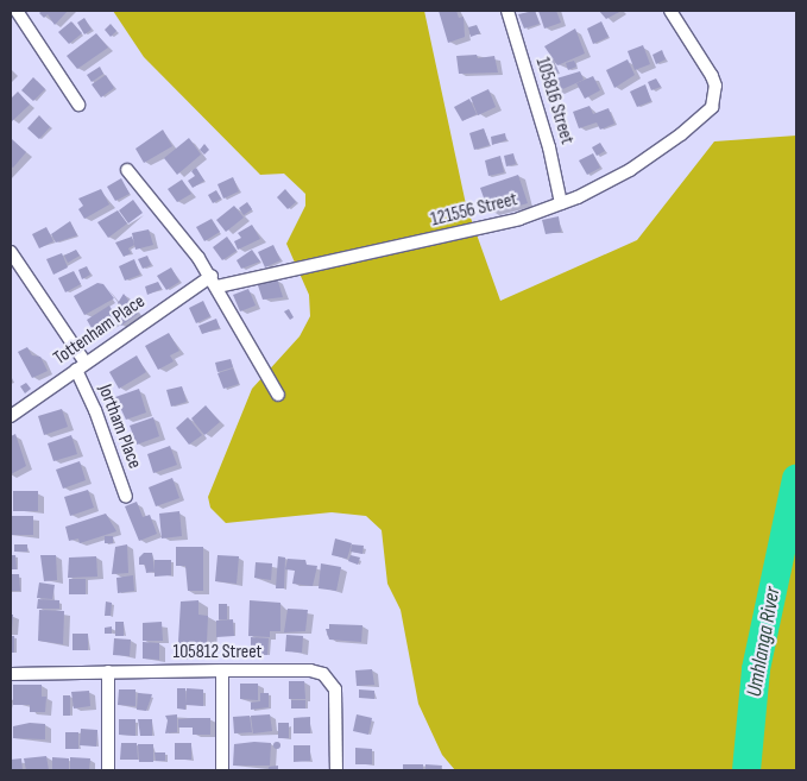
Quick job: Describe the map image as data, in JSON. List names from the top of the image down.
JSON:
{
  "streets": {
    "street": [
      "105816 Street",
      "121556 Street",
      "Tottenham Place",
      "Jortham Place",
      "105812 Street"
    ]
  },
  "crossings": [
    ["105816 Street", "121556 Street"],
    ["121556 Street", "Tottenham Place"],
    ["Tottenham Place", "Jortham Place"]
  ],
  "water": ["Umhlanga River"]
}
